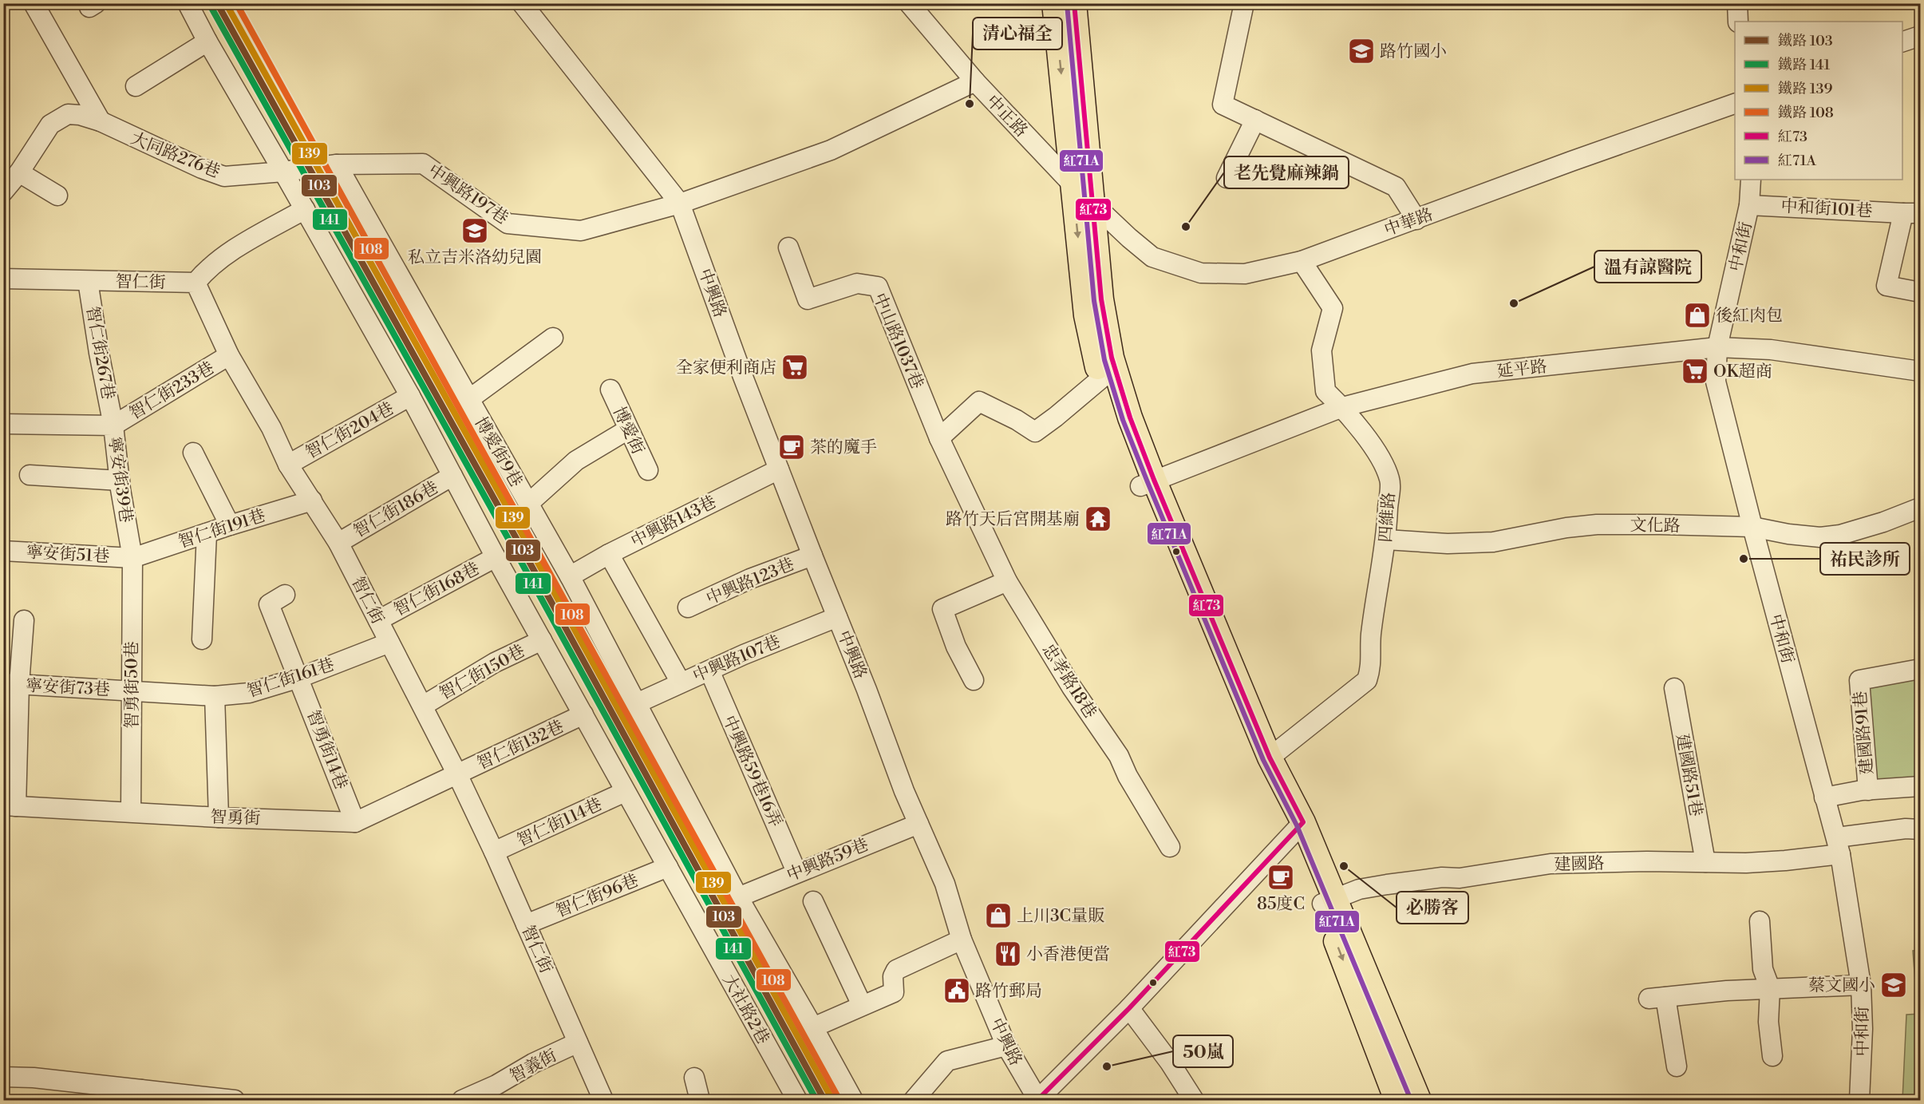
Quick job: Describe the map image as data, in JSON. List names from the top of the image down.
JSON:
{
  "streets": {
    "street": [
      "中正路",
      "大同路276巷",
      "中興路197巷",
      "中和街101巷",
      "中華路",
      "中和街",
      "智仁街",
      "中興路",
      "中山路1037巷",
      "智仁街267巷",
      "延平路",
      "智仁街233巷",
      "智仁街204巷",
      "博愛街",
      "博愛街9巷",
      "寧安街39巷",
      "智仁街186巷",
      "四維路",
      "中興路143巷",
      "文化路",
      "智仁街191巷",
      "寧安街51巷",
      "中興路123巷",
      "智仁街168巷",
      "中興路107巷",
      "智仁街150巷",
      "智仁街161巷",
      "忠孝路18巷",
      "智勇街50巷",
      "寧安街73巷",
      "建國路91巷",
      "智仁街132巷",
      "智勇街14巷",
      "中興路59巷16弄",
      "建國路51巷",
      "智勇街",
      "智仁街114巷",
      "中興路59巷",
      "建國路",
      "智仁街96巷",
      "大社路2巷",
      "智義街"
    ]
  },
  "crossings": [
    ["中正路", "中華路"],
    ["大同路276巷", "中興路197巷"],
    ["大同路276巷", "大社路2巷"],
    ["中興路197巷", "中興路"],
    ["中興路197巷", "博愛街9巷"],
    ["中興路197巷", "大社路2巷"],
    ["中和街101巷", "中和街"],
    ["中華路", "四維路"],
    ["中和街", "延平路"],
    ["中和街", "文化路"],
    ["中和街", "建國路"],
    ["智仁街", "智仁街267巷"],
    ["智仁街", "智仁街233巷"],
    ["智仁街", "智仁街204巷"],
    ["智仁街", "智仁街186巷"],
    ["智仁街", "智仁街191巷"],
    ["智仁街", "智仁街168巷"],
    ["智仁街", "智仁街150巷"],
    ["智仁街", "智仁街161巷"],
    ["智仁街", "智仁街132巷"],
    ["智仁街", "智勇街"],
    ["智仁街", "智仁街114巷"],
    ["智仁街", "智仁街96巷"],
    ["智仁街", "智義街"],
    ["中興路", "中興路143巷"],
    ["中興路", "中興路123巷"],
    ["中興路", "中興路107巷"],
    ["中興路", "中興路59巷"],
    ["中山路1037巷", "忠孝路18巷"],
    ["智仁街267巷", "智仁街233巷"],
    ["智仁街267巷", "寧安街39巷"],
    ["延平路", "四維路"],
    ["智仁街233巷", "寧安街39巷"],
    ["智仁街204巷", "大社路2巷"],
    ["博愛街", "博愛街9巷"],
    ["博愛街9巷", "中興路143巷"],
    ["博愛街9巷", "中興路107巷"],
    ["博愛街9巷", "中興路59巷"],
    ["寧安街39巷", "智仁街191巷"],
    ["寧安街39巷", "寧安街51巷"],
    ["寧安街39巷", "智勇街50巷"],
    ["智仁街186巷", "大社路2巷"],
    ["四維路", "文化路"],
    ["智仁街191巷", "寧安街51巷"],
    ["智仁街191巷", "智勇街50巷"],
    ["寧安街51巷", "智勇街50巷"],
    ["智仁街168巷", "大社路2巷"],
    ["中興路107巷", "中興路59巷16弄"],
    ["智仁街150巷", "大社路2巷"],
    ["智仁街161巷", "智勇街50巷"],
    ["智仁街161巷", "寧安街73巷"],
    ["智仁街161巷", "智勇街14巷"],
    ["智勇街50巷", "寧安街73巷"],
    ["智勇街50巷", "智勇街"],
    ["智仁街132巷", "智勇街"],
    ["智仁街132巷", "大社路2巷"],
    ["智勇街14巷", "智勇街"],
    ["中興路59巷16弄", "中興路59巷"],
    ["建國路51巷", "建國路"],
    ["智仁街114巷", "大社路2巷"],
    ["智仁街96巷", "大社路2巷"]
  ],
  "places": {
    "school or university": ["路竹國小", "私立吉米洛幼兒園", "蔡文國小"],
    "other": [
      "清心福全",
      "老先覺麻辣鍋",
      "溫有諒醫院",
      "祐民診所",
      "必勝客",
      "50嵐"
    ],
    "shop": ["後紅肉包", "上川3C量販"],
    "supermarket": ["全家便利商店", "OK超商"],
    "cafe": ["茶的魔手", "85度C"],
    "temple": ["路竹天后宮開基廟"],
    "restaurant": ["小香港便當"],
    "public building": ["路竹郵局"]
  },
  "lines": [
    "rail line 103",
    "rail line 139",
    "rail line 108",
    "transit line 紅73",
    "transit line 紅71A",
    "rail line 141"
  ],
  "legend": [
    "鐵路 103",
    "鐵路 141",
    "鐵路 139",
    "鐵路 108",
    "紅73",
    "紅71A"
  ]
}
